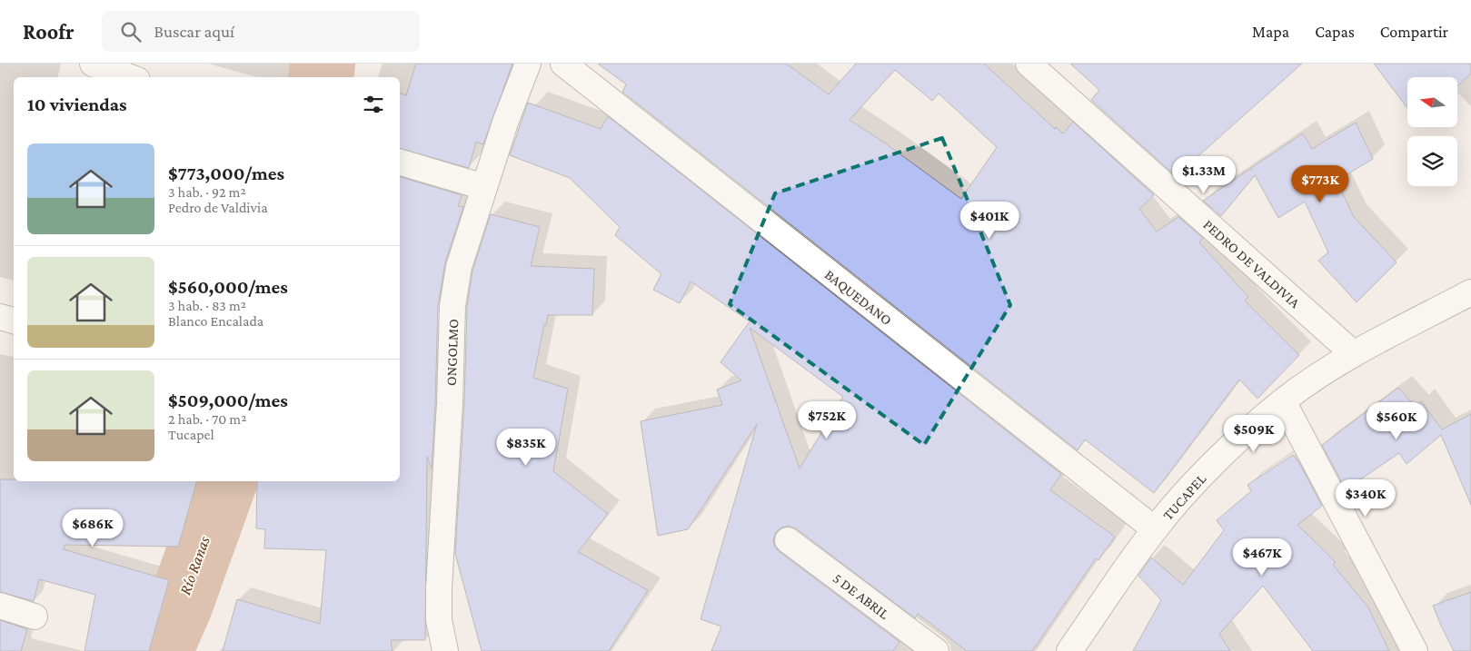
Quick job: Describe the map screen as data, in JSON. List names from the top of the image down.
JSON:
{
  "streets": {
    "street": [
      "PEDRO DE VALDIVIA",
      "BAQUEDANO",
      "ONGOLMO",
      "TUCAPEL",
      "5 DE ABRIL"
    ]
  },
  "crossings": [
    ["PEDRO DE VALDIVIA", "TUCAPEL"],
    ["BAQUEDANO", "TUCAPEL"]
  ],
  "water": ["Río Ranas"],
  "north": "left",
  "page": {
    "header": "Roofr",
    "search": "Buscar aquí",
    "nav": ["Mapa", "Capas", "Compartir"],
    "heading": "10 viviendas",
    "list": [
      {
        "name": "$773,000/mes",
        "note": "3 hab. · 92 m² · Pedro de Valdivia"
      },
      {
        "name": "$560,000/mes",
        "note": "3 hab. · 83 m² · Blanco Encalada"
      },
      {
        "name": "$509,000/mes",
        "note": "2 hab. · 70 m² · Tucapel"
      }
    ],
    "price": [
      "$1.33M",
      "$773K",
      "$401K",
      "$752K",
      "$560K",
      "$509K",
      "$835K",
      "$340K",
      "$686K",
      "$467K"
    ]
  }
}
